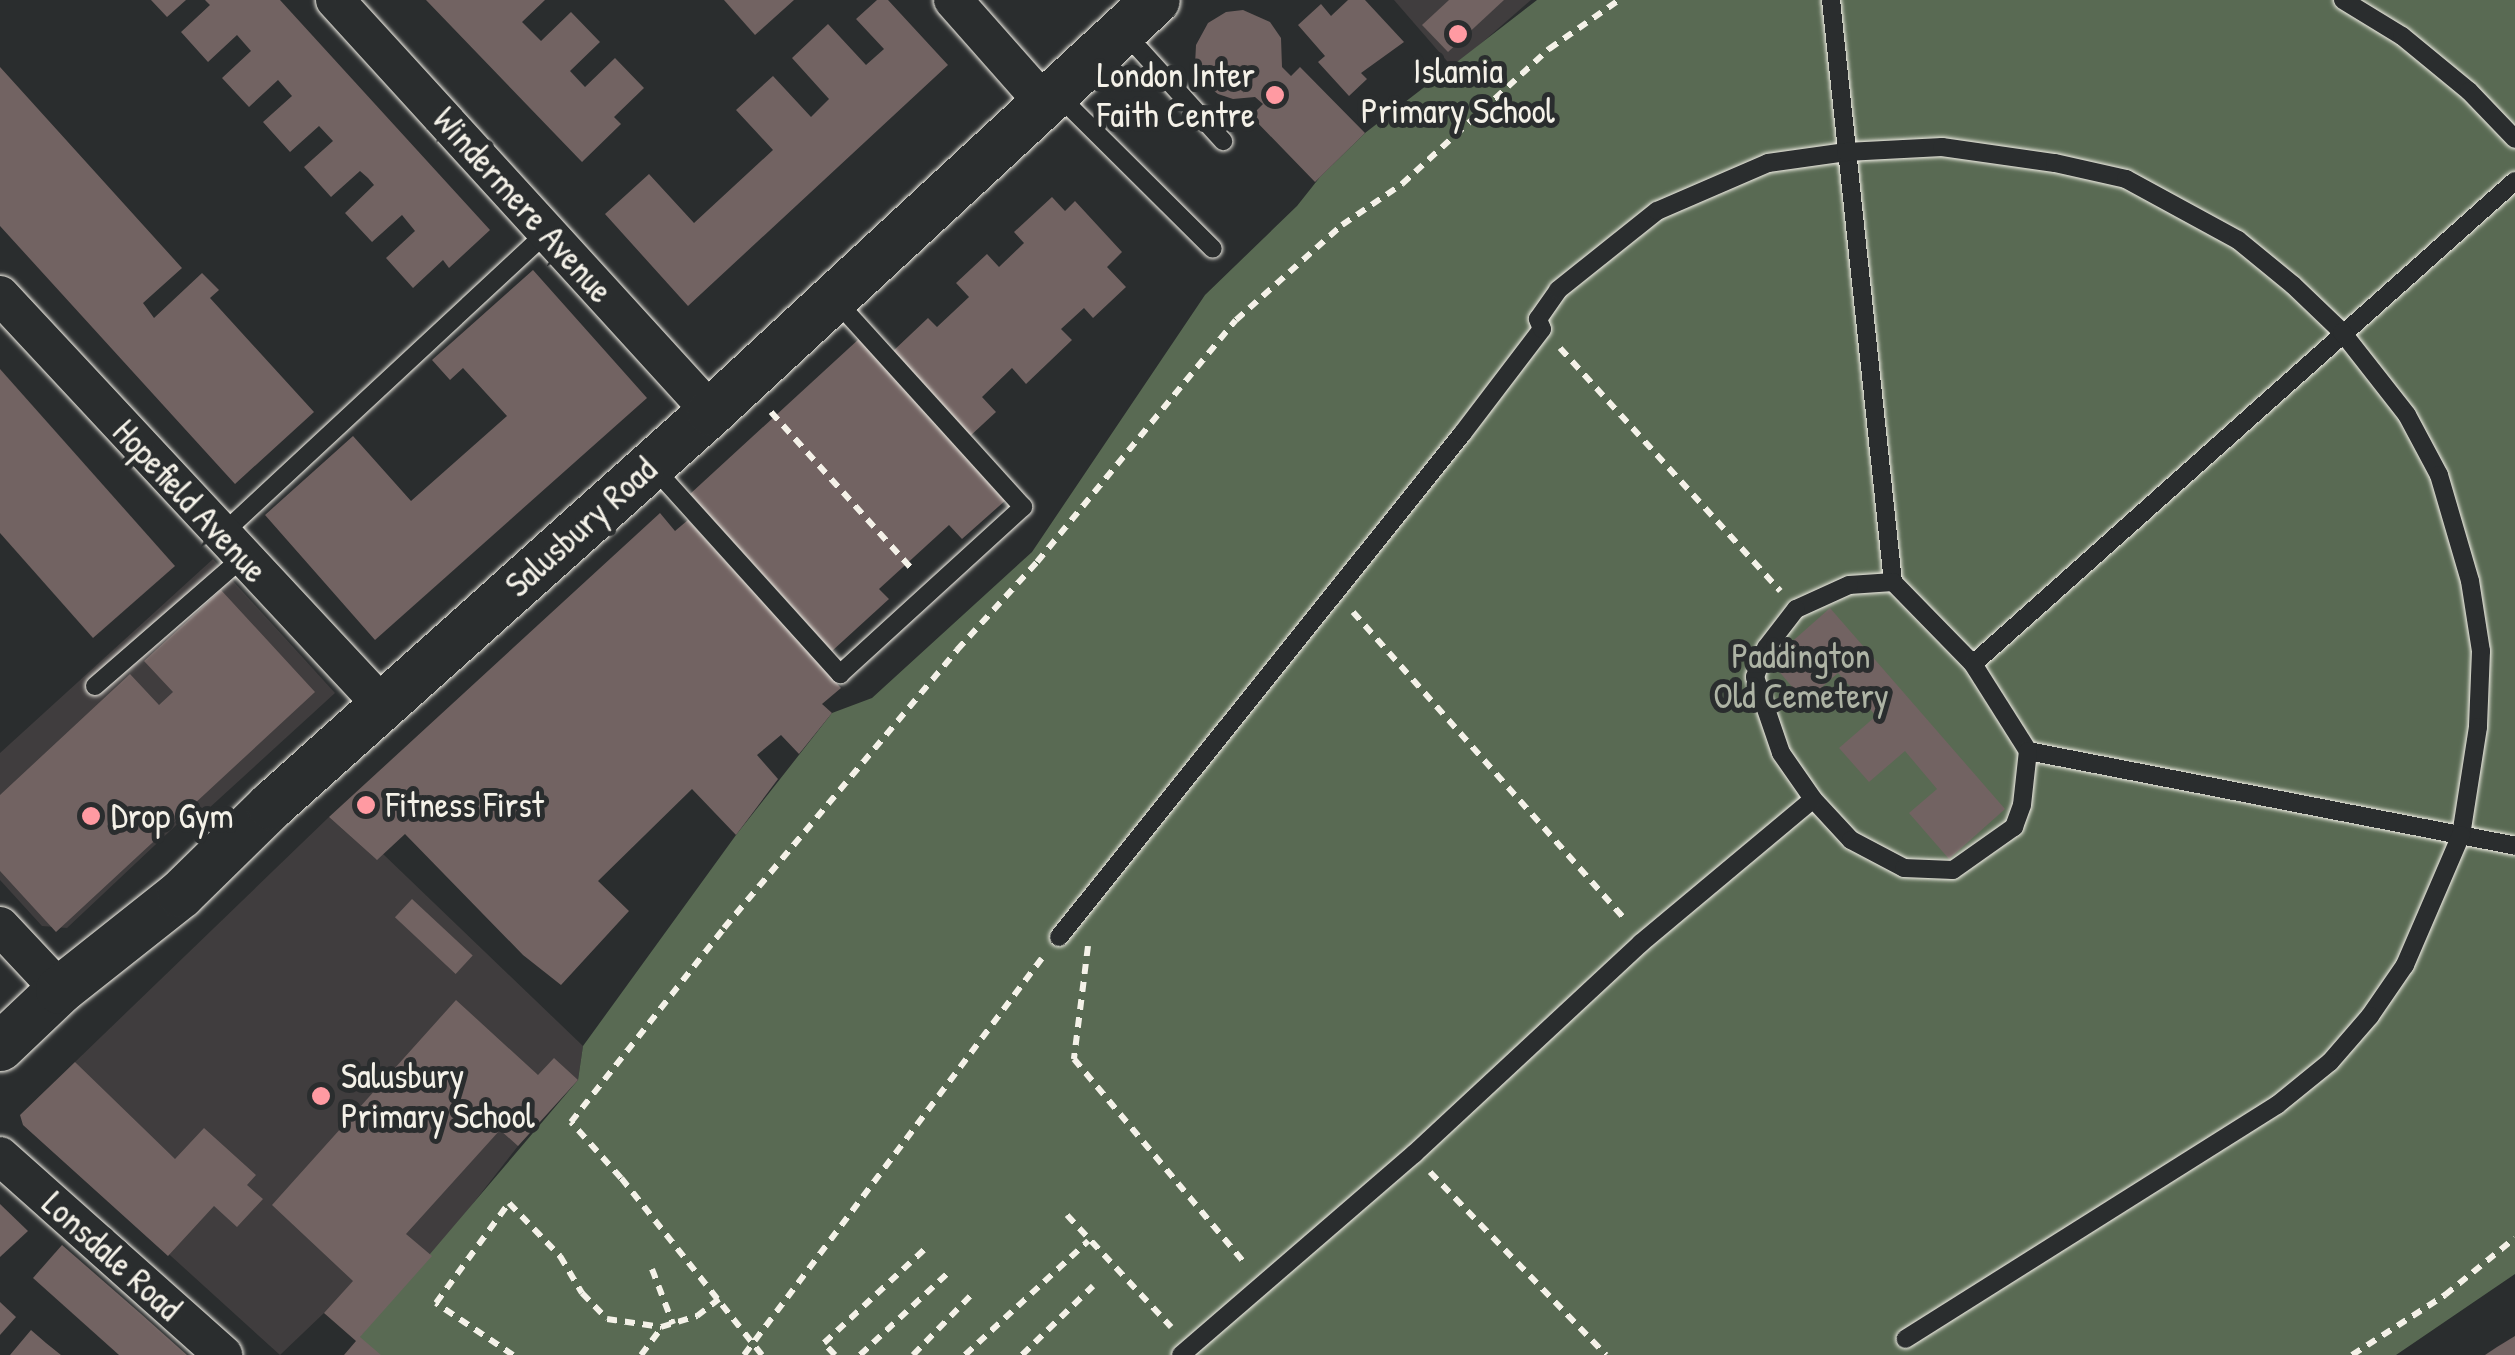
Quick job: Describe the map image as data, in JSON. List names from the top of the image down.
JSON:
{
  "streets": {
    "street": [
      "Windermere Avenue",
      "Hopefield Avenue",
      "Salusbury Road",
      "Lonsdale Road"
    ]
  },
  "crossings": [
    ["Windermere Avenue", "Salusbury Road"],
    ["Hopefield Avenue", "Salusbury Road"]
  ],
  "parks": ["Paddington Old Cemetery"],
  "places": [
    "Islamia Primary School",
    "London Inter Faith Centre",
    "Fitness First",
    "Drop Gym",
    "Salusbury Primary School"
  ]
}
